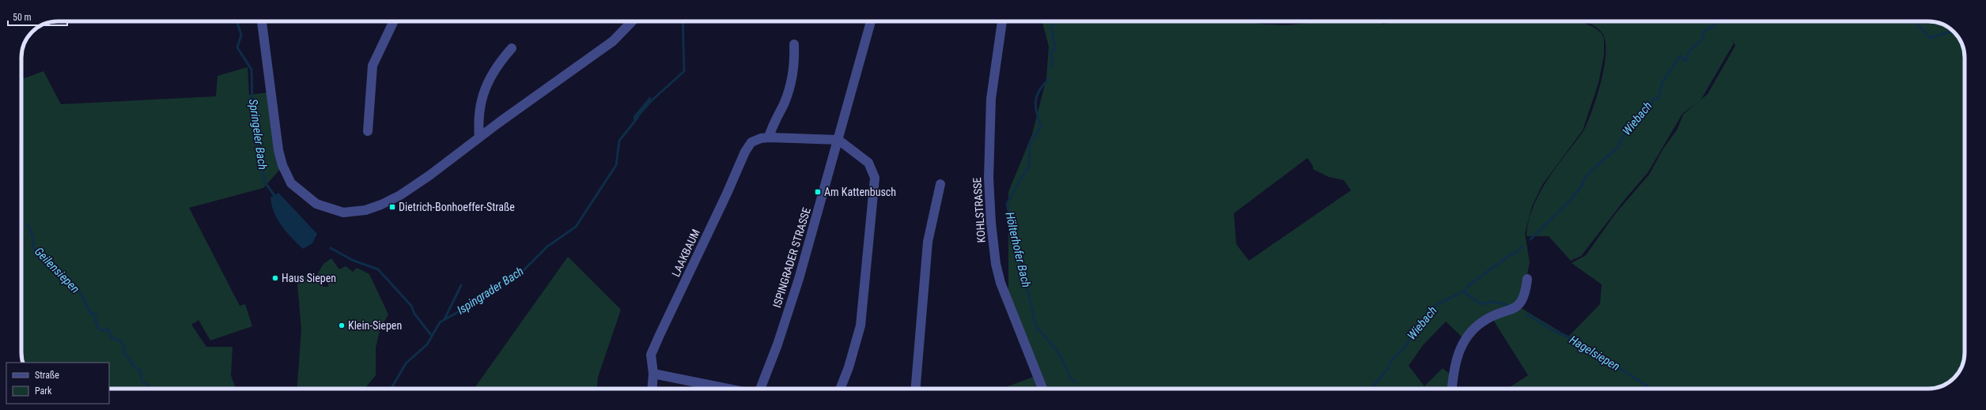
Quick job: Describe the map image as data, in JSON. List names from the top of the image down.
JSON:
{
  "streets": {
    "street": ["KOHLSTRASSE", "LAAKBAUM", "ISPINGRADER STRASSE"]
  },
  "crossings": [
    ["LAAKBAUM", "ISPINGRADER STRASSE"]
  ],
  "water": [
    "Wiebach",
    "Springeler Bach",
    "Hölterhofer Bach",
    "Geilensiepen",
    "Ispingrader Bach",
    "Hagelsiepen"
  ],
  "places": {
    "transit": ["Am Kattenbusch", "Dietrich-Bonhoeffer-Straße"],
    "other": ["Haus Siepen", "Klein-Siepen"]
  },
  "legend": ["Straße", "Park"],
  "scale_bar": "50 m"
}
